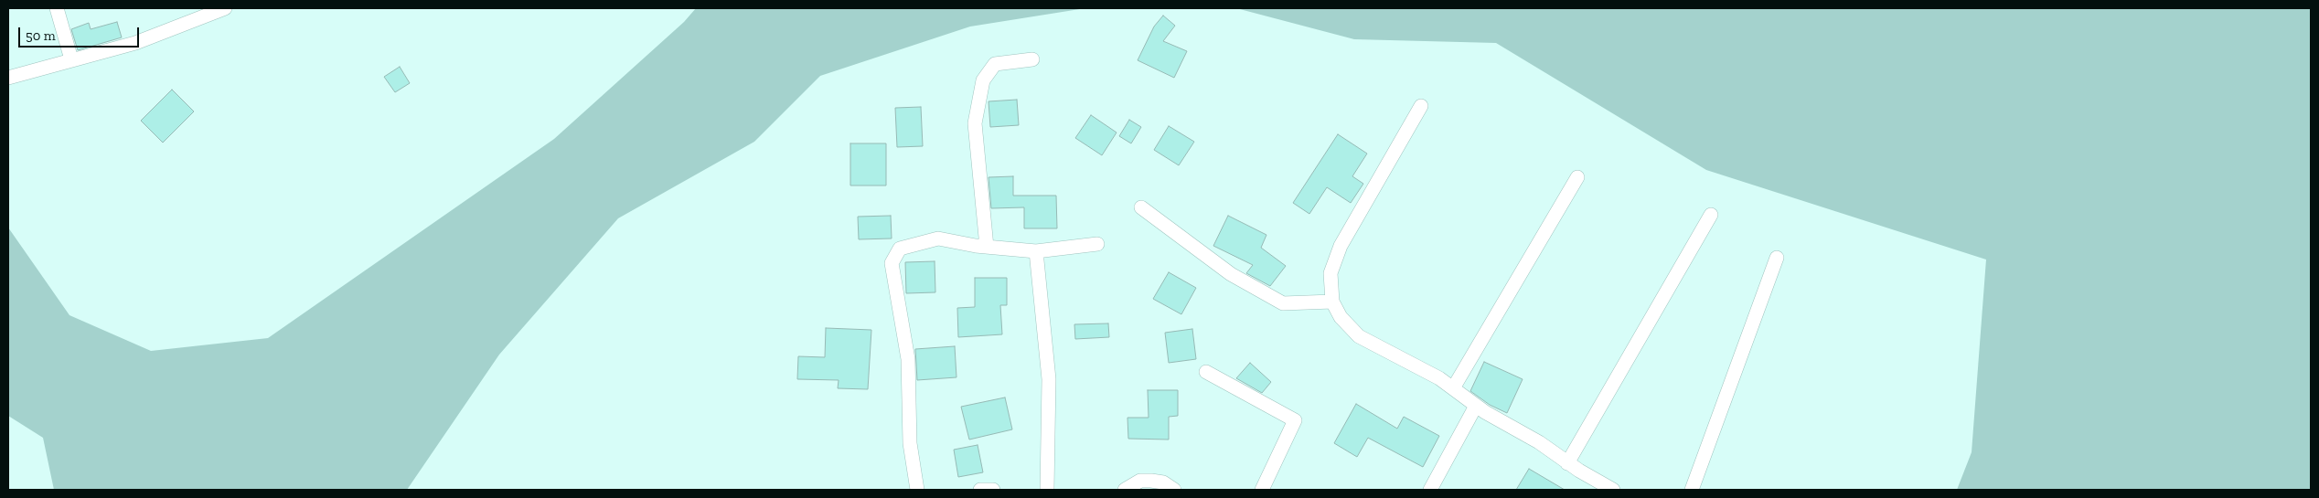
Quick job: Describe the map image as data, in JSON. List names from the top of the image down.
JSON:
{
  "scale_bar": "50 m"
}
